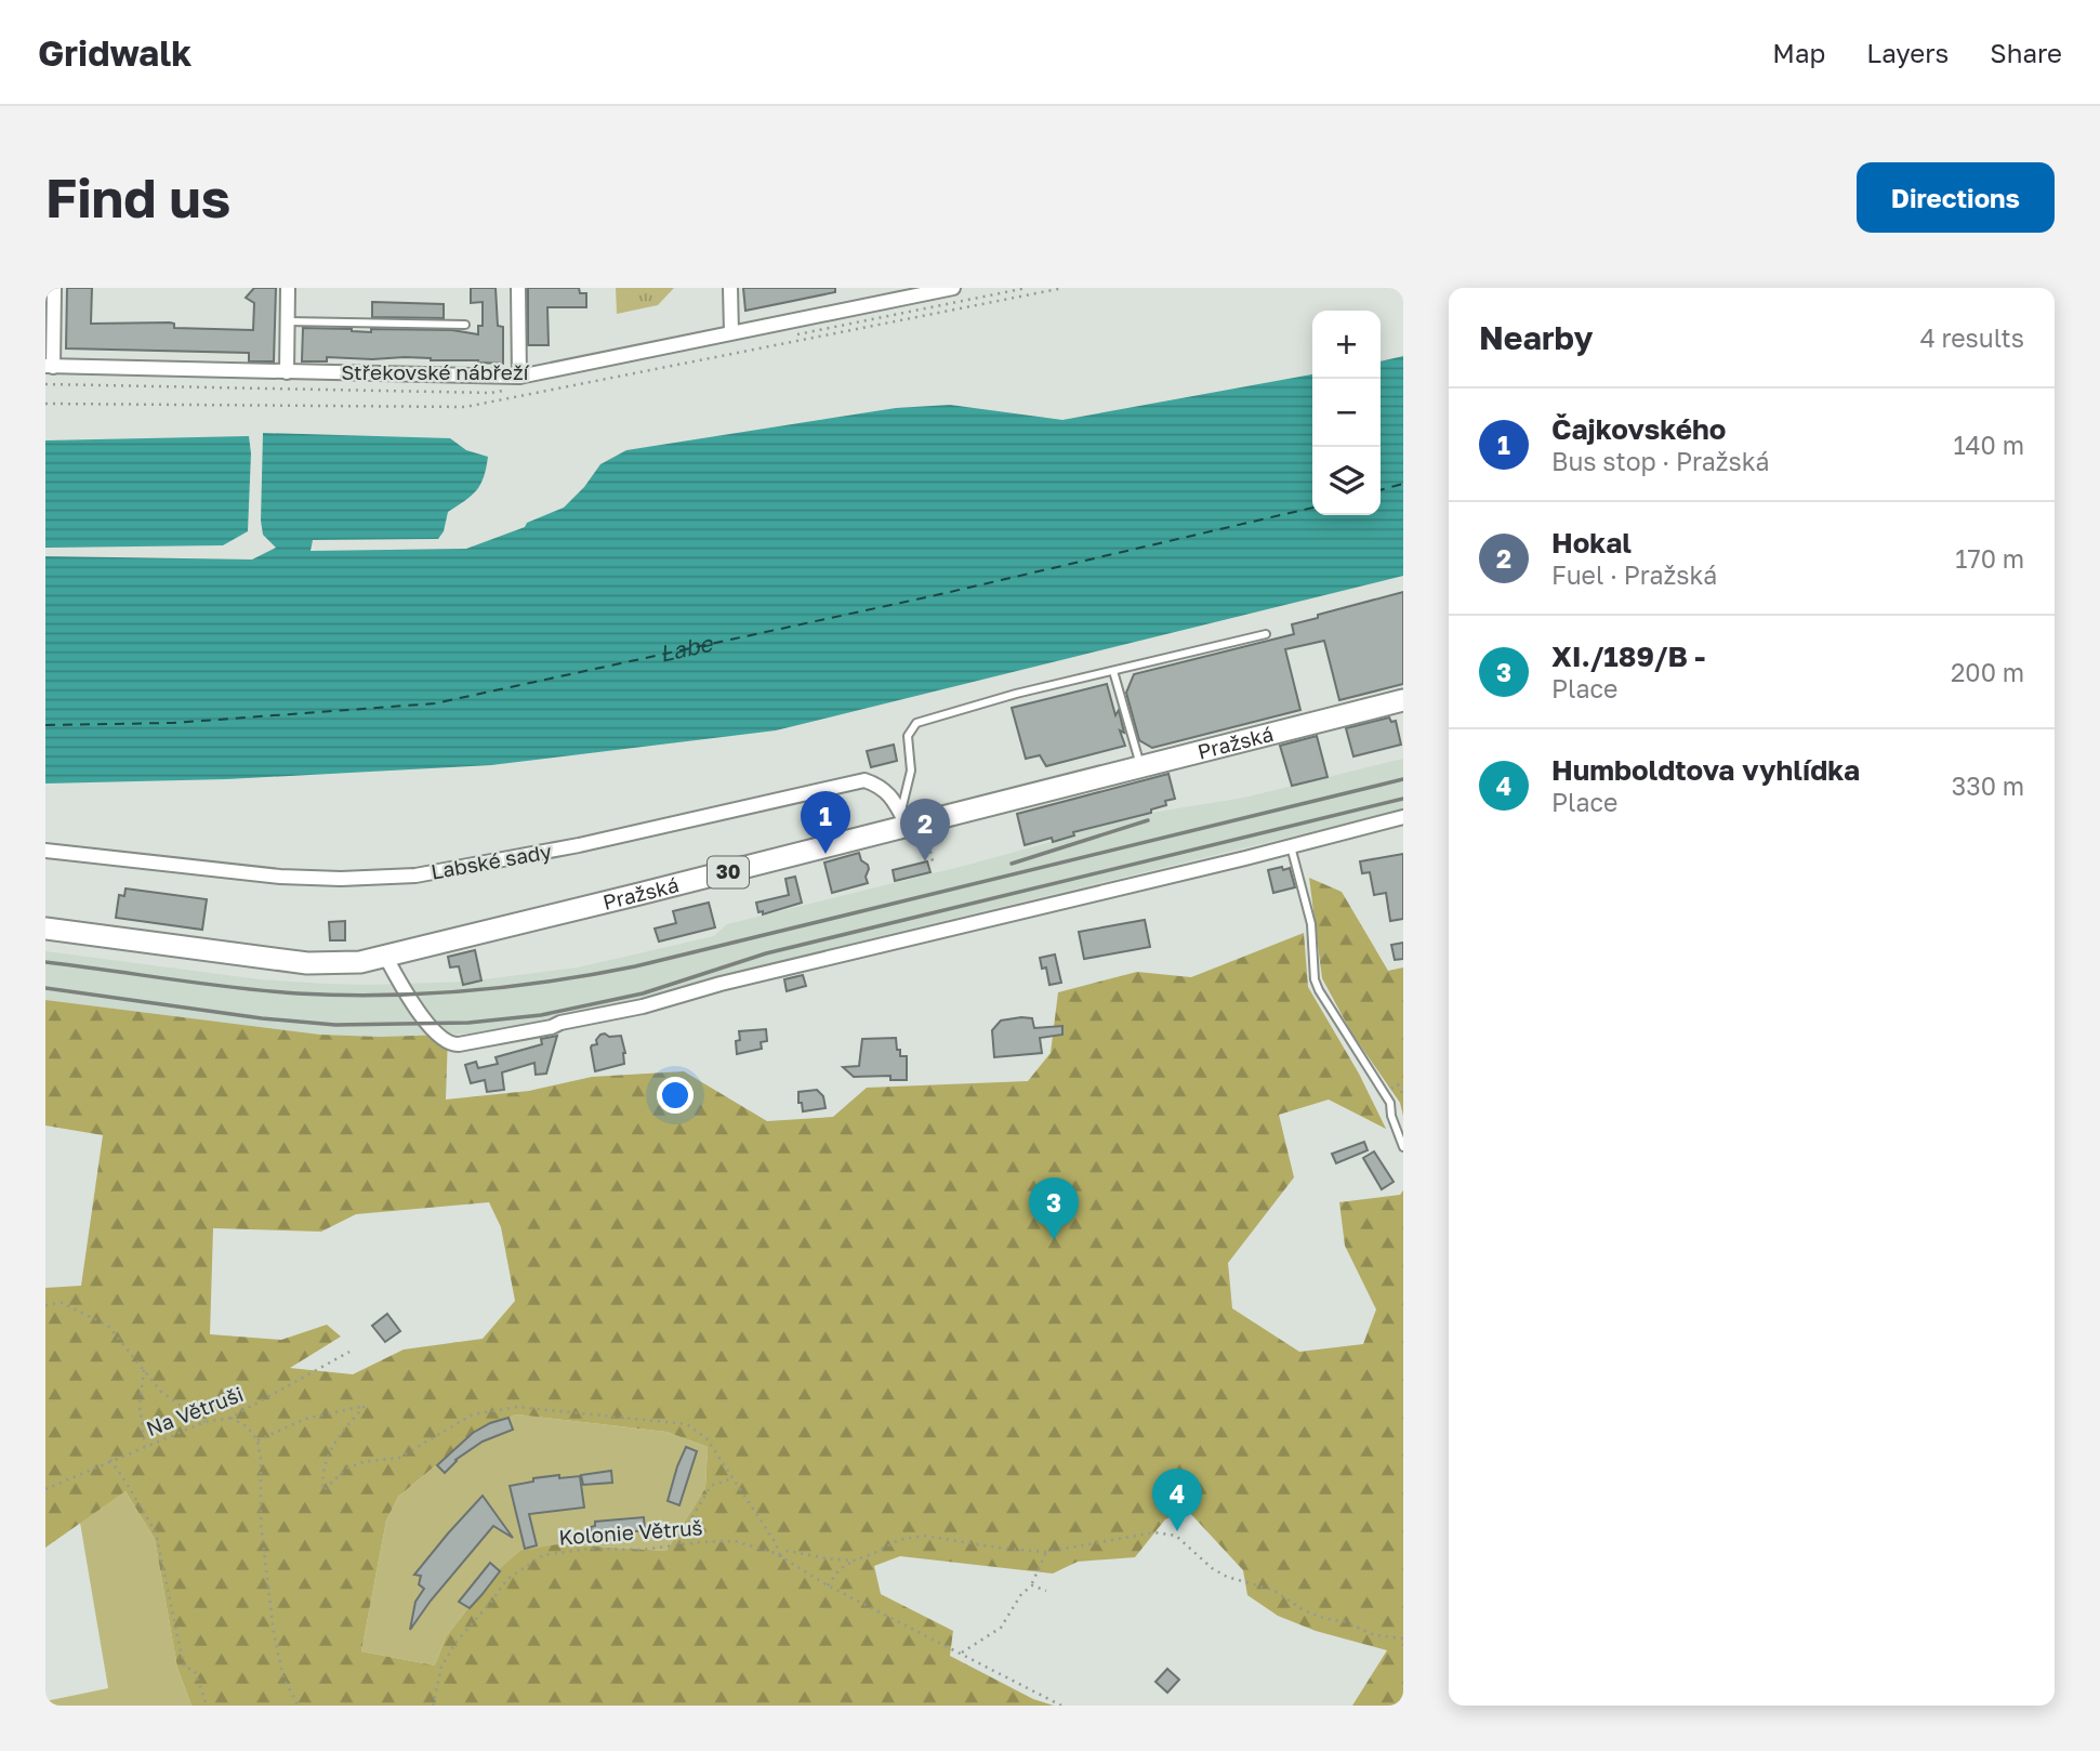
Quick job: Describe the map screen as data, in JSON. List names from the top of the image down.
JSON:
{
  "streets": {
    "main road": ["Pražská", "30"],
    "street": ["Střekovské nábřeží", "Labské sady"],
    "path": ["Na Větruši", "Kolonie Větruš"]
  },
  "crossings": [
    ["Pražská", "Labské sady"]
  ],
  "water": ["Labe"],
  "page": {
    "header": "Gridwalk",
    "nav": ["Map", "Layers", "Share"],
    "buttons": "Directions",
    "title": "Find us",
    "heading": ["Nearby", "4 results"],
    "map_buttons": ["+", "−"],
    "list": [
      {
        "mark": "1",
        "name": "Čajkovského",
        "note": "Bus stop · Pražská",
        "value": "140 m"
      },
      {
        "mark": "2",
        "name": "Hokal",
        "note": "Fuel · Pražská",
        "value": "170 m"
      },
      {
        "mark": "3",
        "name": "XI./189/B -",
        "note": "Place",
        "value": "200 m"
      },
      {
        "mark": "4",
        "name": "Humboldtova vyhlídka",
        "note": "Place",
        "value": "330 m"
      }
    ],
    "pins": [
      "1",
      "2",
      "3",
      "4"
    ]
  }
}
